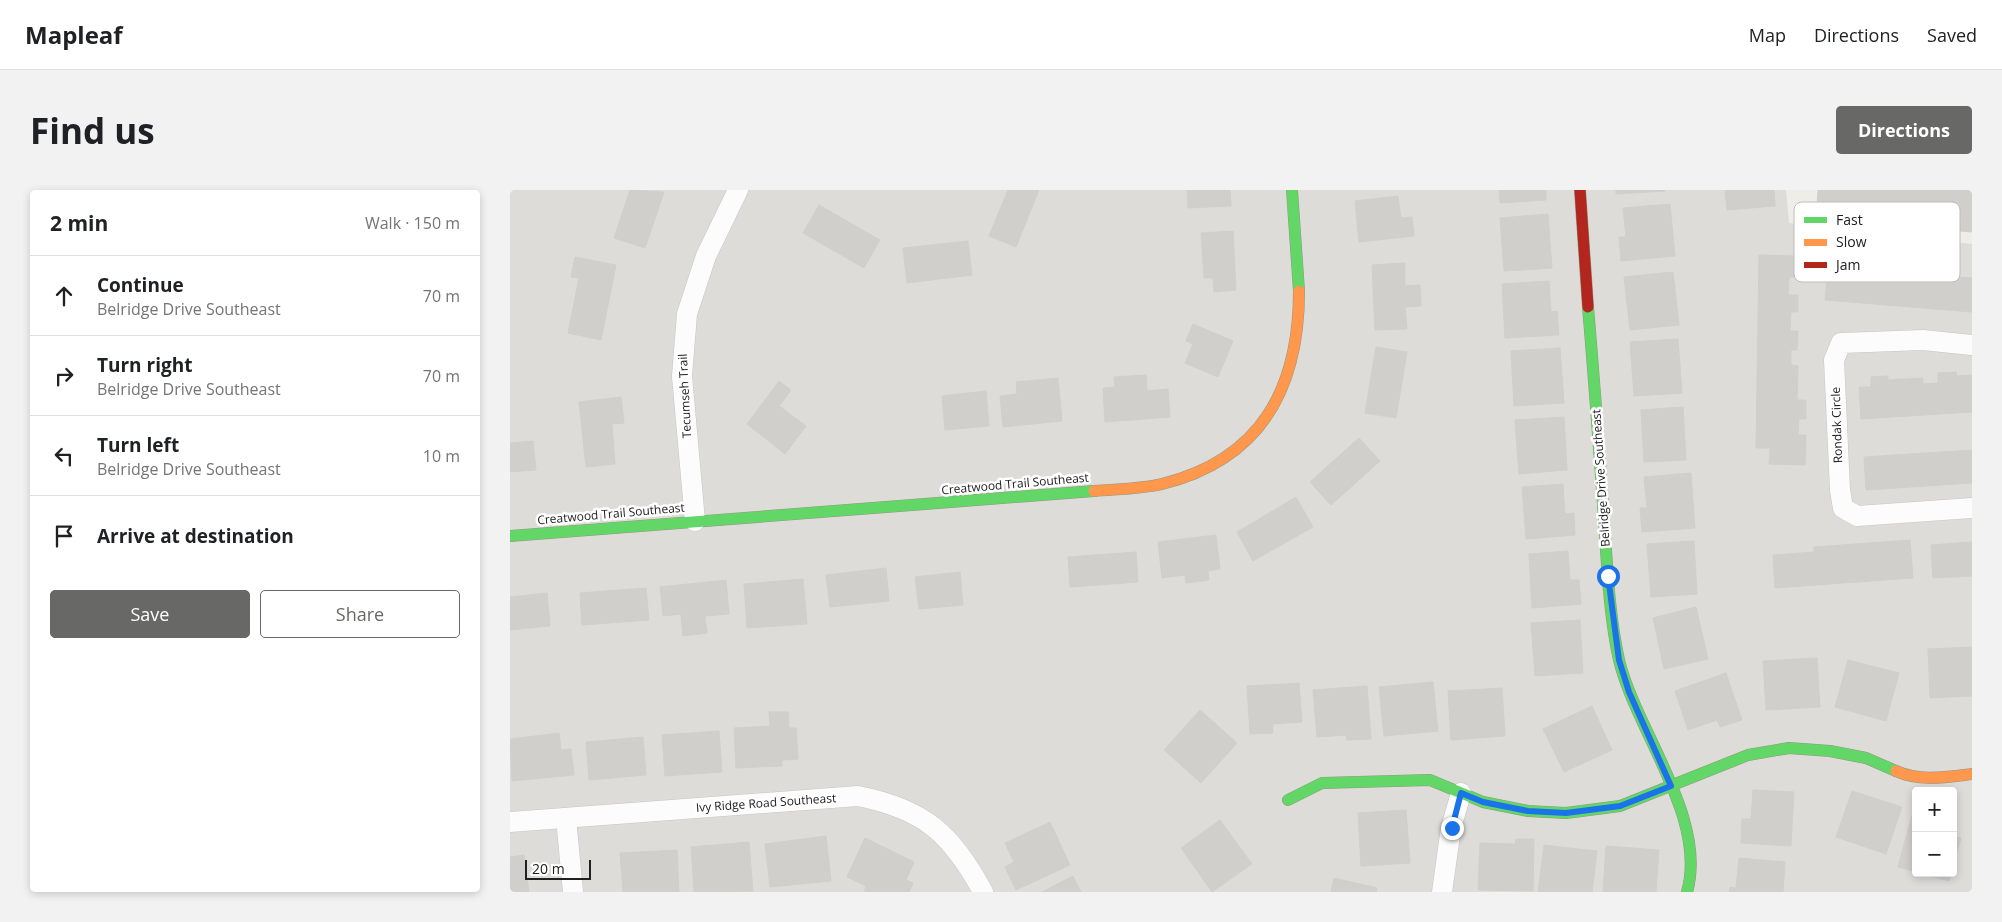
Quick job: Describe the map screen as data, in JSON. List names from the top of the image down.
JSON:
{
  "streets": {
    "street": [
      "Tecumseh Trail",
      "Rondak Circle",
      "Belridge Drive Southeast",
      "Creatwood Trail Southeast",
      "Ivy Ridge Road Southeast"
    ]
  },
  "crossings": [
    ["Tecumseh Trail", "Creatwood Trail Southeast"]
  ],
  "legend": ["Fast", "Slow", "Jam"],
  "scale_bar": "20 m",
  "page": {
    "header": "Mapleaf",
    "nav": ["Map", "Directions", "Saved"],
    "buttons": [
      "Directions",
      ["Save", "Share"]
    ],
    "title": "Find us",
    "heading": ["2 min", "Walk · 150 m"],
    "list": [
      ["Continue", "Belridge Drive Southeast", "70 m"],
      ["Turn right", "Belridge Drive Southeast", "70 m"],
      ["Turn left", "Belridge Drive Southeast", "10 m"],
      "Arrive at destination"
    ],
    "map_buttons": ["+", "−"],
    "scale": "20 m"
  }
}
